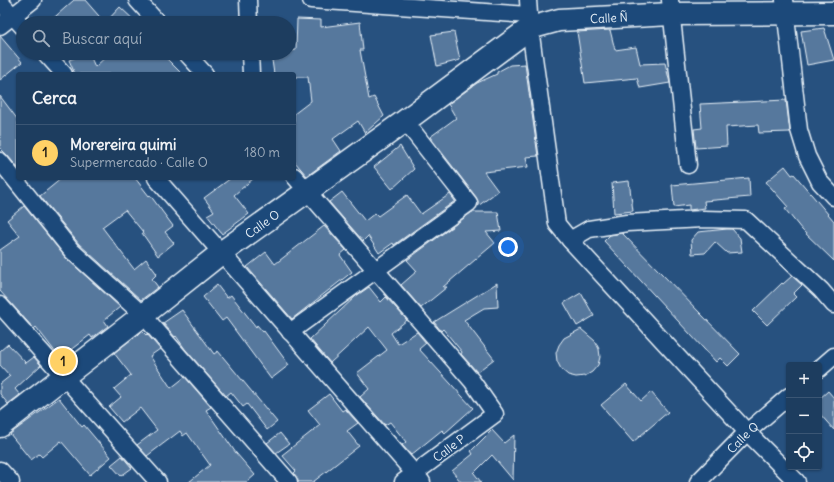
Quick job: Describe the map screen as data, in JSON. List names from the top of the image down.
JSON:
{
  "streets": {
    "street": [
      "Calle Ñ",
      "Calle O",
      "Calle Q",
      "Calle P"
    ]
  },
  "crossings": [
    ["Calle Ñ", "Calle O"]
  ],
  "page": {
    "search": "Buscar aquí",
    "heading": "Cerca",
    "list": [
      {
        "mark": "1",
        "name": "Morereira quimi",
        "note": "Supermercado · Calle O",
        "value": "180 m"
      }
    ],
    "pins": "1",
    "map_buttons": ["+", "−"]
  }
}
